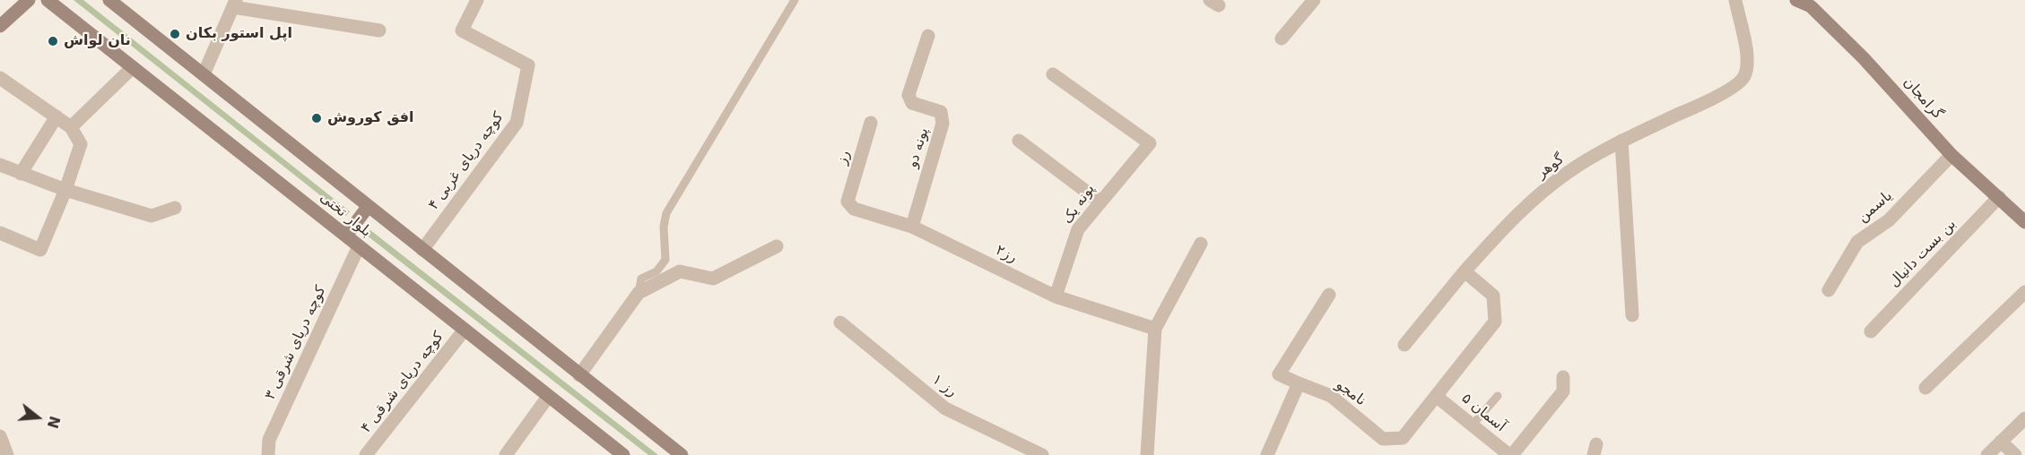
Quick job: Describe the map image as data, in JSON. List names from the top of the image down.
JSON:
{
  "streets": {
    "main road": ["گرامجان", "بلوار تختی"],
    "street": [
      "پونه دو",
      "رز",
      "کوچه دریای غربی ۴",
      "گوهر",
      "پونه یک",
      "یاسمن",
      "بن بست دانیال",
      "رز۲",
      "کوچه دریای شرقی ۳",
      "کوچه دریای شرقی ۴",
      "رز ۱",
      "نامجو",
      "آسمان ۵"
    ]
  },
  "crossings": [
    ["گرامجان", "یاسمن"],
    ["گرامجان", "بن بست دانیال"],
    ["پونه دو", "رز۲"],
    ["رز", "رز۲"],
    ["کوچه دریای غربی ۴", "بلوار تختی"],
    ["پونه یک", "رز۲"],
    ["بلوار تختی", "کوچه دریای شرقی ۳"],
    ["بلوار تختی", "کوچه دریای شرقی ۴"],
    ["نامجو", "آسمان ۵"]
  ],
  "places": ["اپل استور بکان", "نان لواش", "افق کوروش"],
  "north": "right"
}
